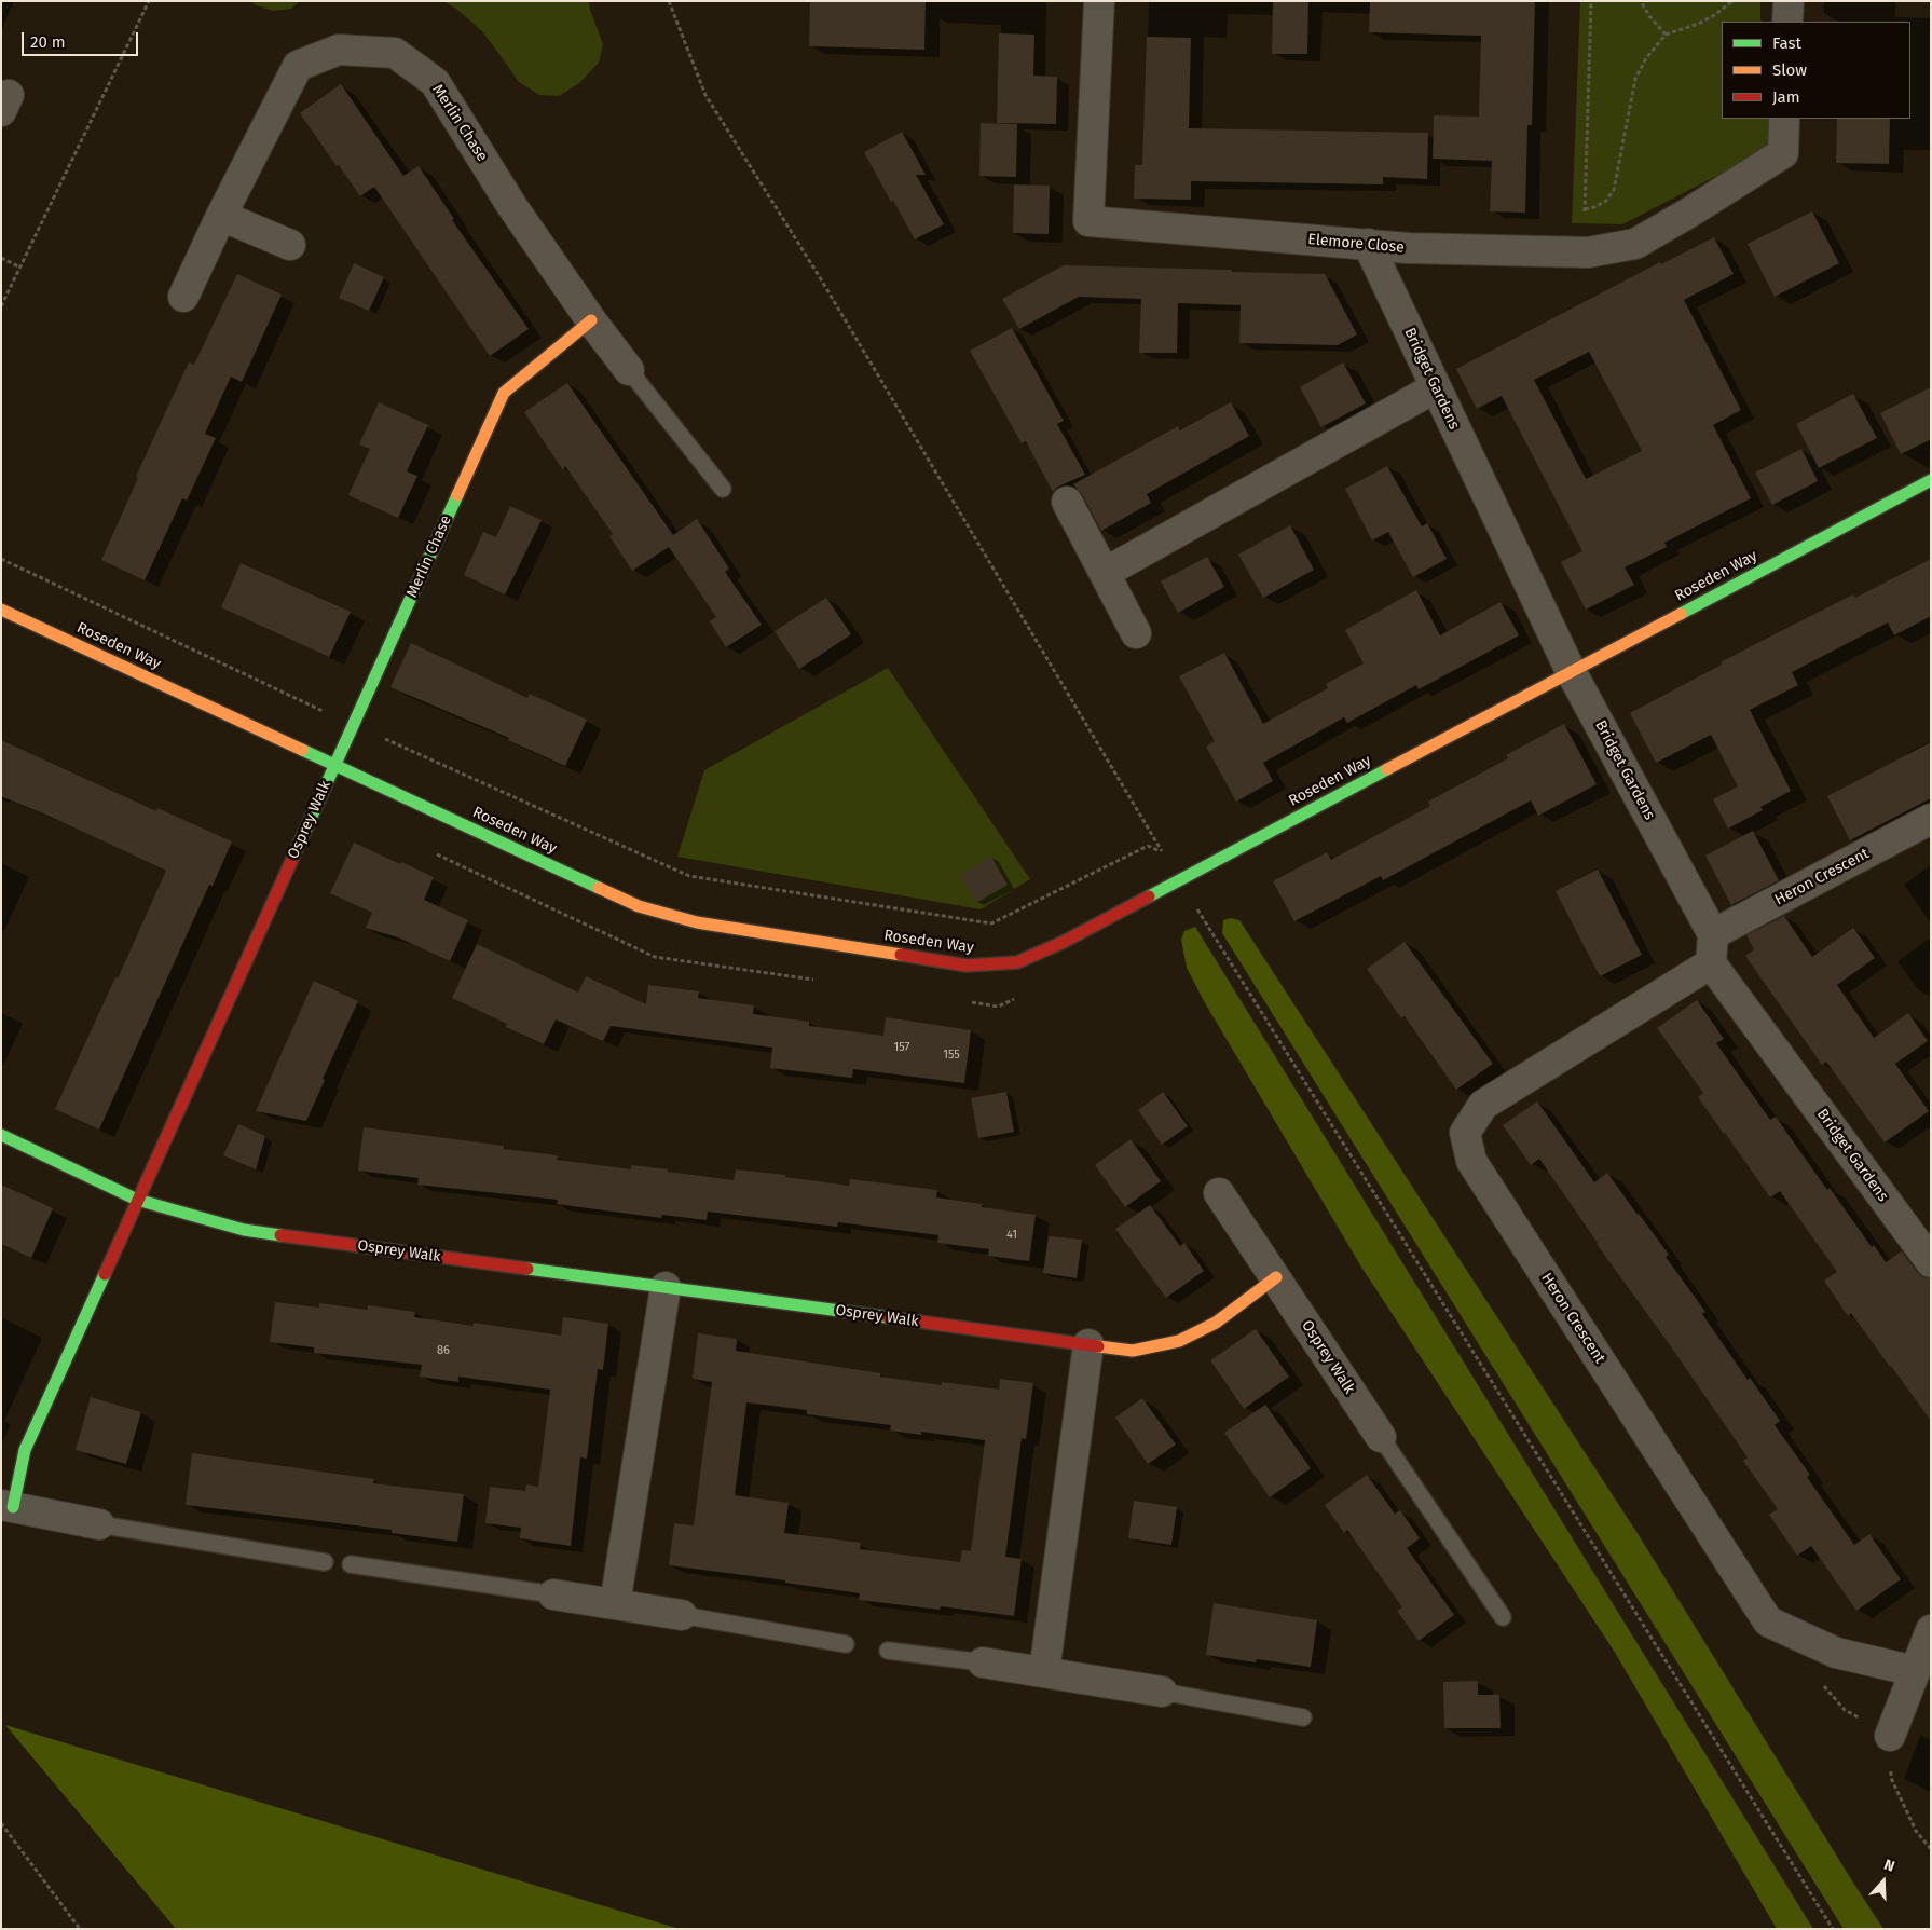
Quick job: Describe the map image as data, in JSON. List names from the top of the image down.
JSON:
{
  "streets": {
    "street": [
      "Merlin Chase",
      "Elemore Close",
      "Bridget Gardens",
      "Roseden Way",
      "Osprey Walk",
      "Heron Crescent"
    ]
  },
  "crossings": [
    ["Merlin Chase", "Roseden Way"],
    ["Merlin Chase", "Osprey Walk"],
    ["Elemore Close", "Bridget Gardens"],
    ["Bridget Gardens", "Roseden Way"],
    ["Bridget Gardens", "Heron Crescent"],
    ["Roseden Way", "Osprey Walk"]
  ],
  "house_numbers": [
    "157",
    "155",
    "41",
    "86"
  ],
  "legend": ["Fast", "Slow", "Jam"],
  "scale_bar": "20 m",
  "north": "top"
}
